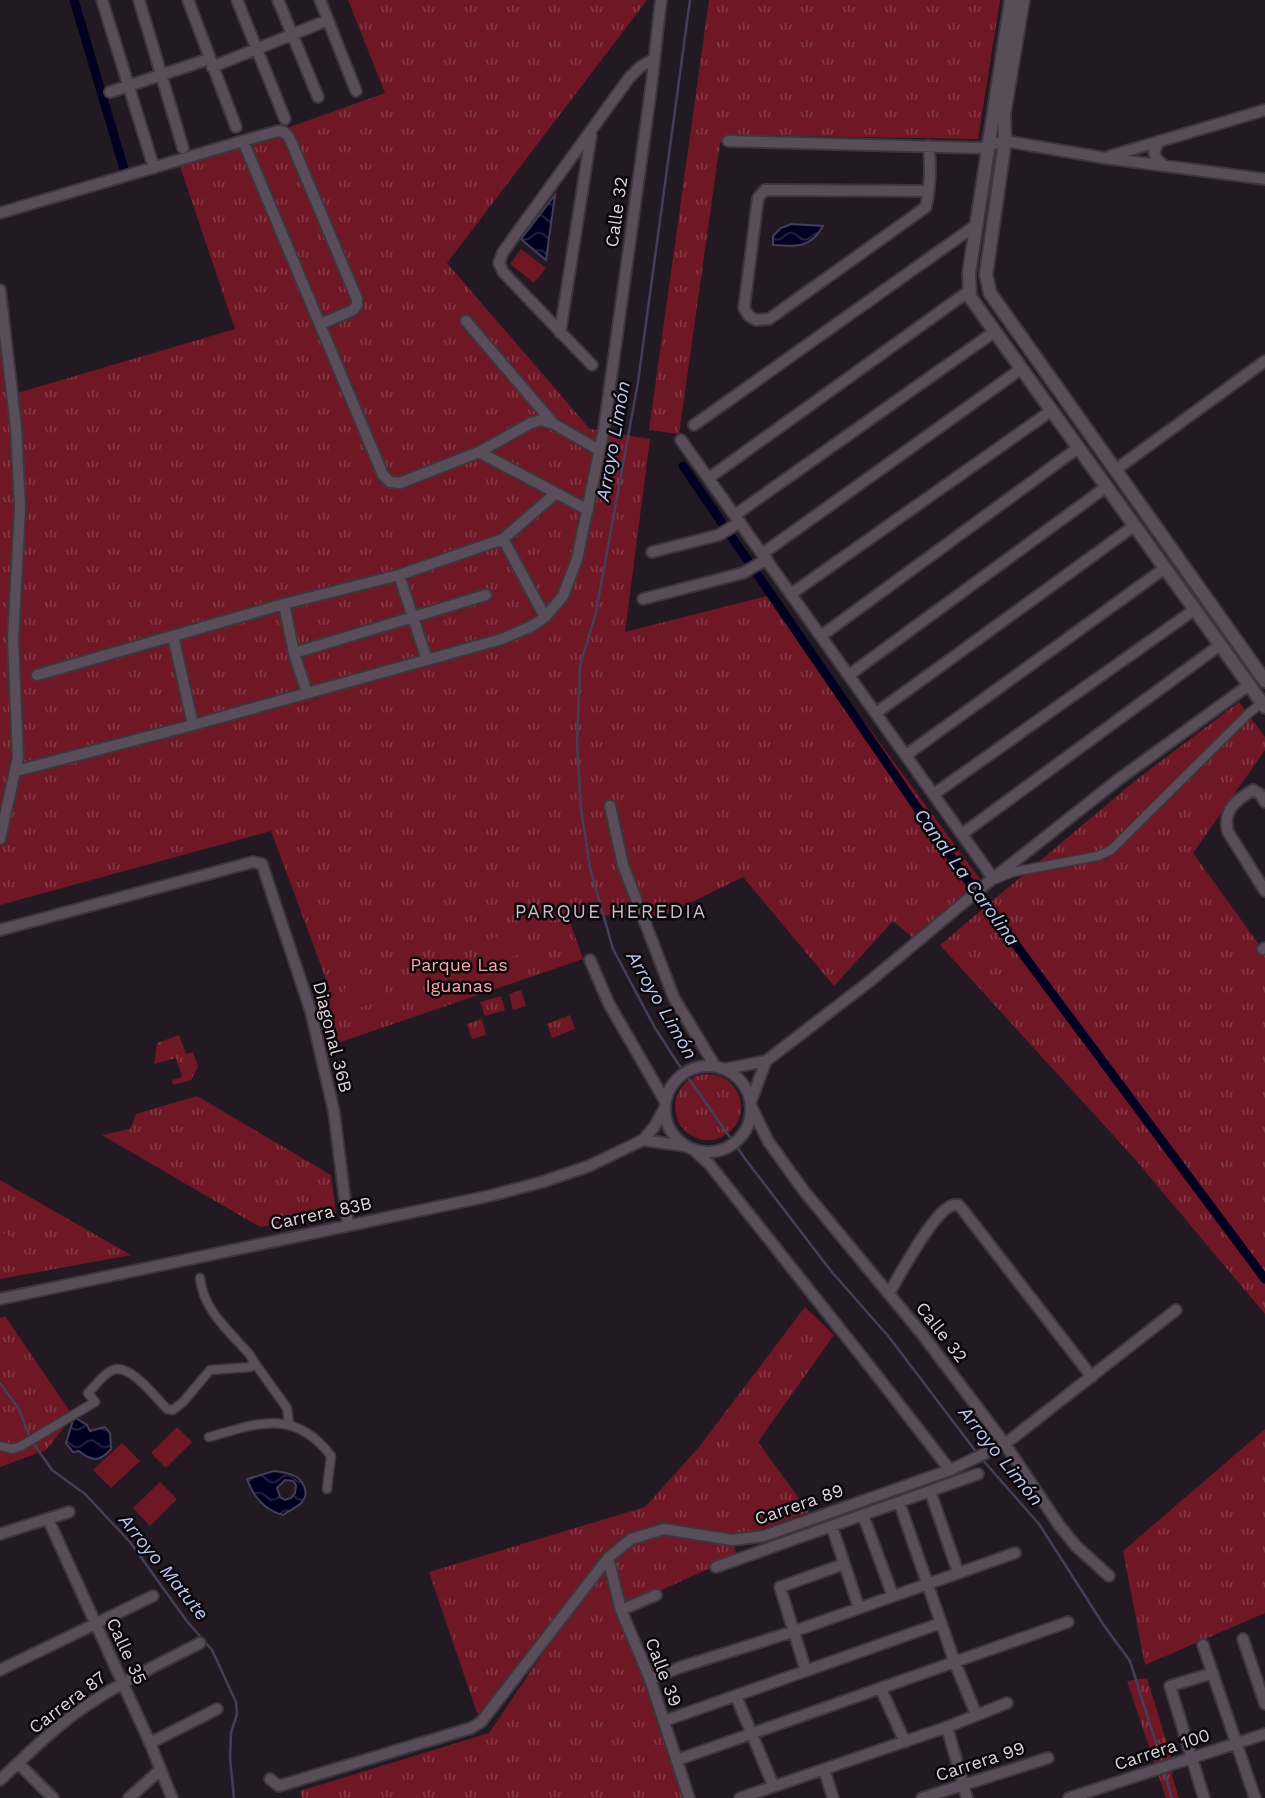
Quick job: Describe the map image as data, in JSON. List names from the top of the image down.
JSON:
{
  "streets": {
    "street": [
      "Calle 32",
      "Diagonal 36B",
      "Carrera 83B",
      "Carrera 89",
      "Calle 35",
      "Calle 39",
      "Carrera 87",
      "Carrera 100",
      "Carrera 99"
    ]
  },
  "crossings": [
    ["Calle 32", "Carrera 83B"],
    ["Calle 32", "Carrera 89"],
    ["Diagonal 36B", "Carrera 83B"],
    ["Carrera 89", "Calle 39"],
    ["Calle 35", "Carrera 87"]
  ],
  "districts": ["PARQUE HEREDIA"],
  "water": ["Arroyo Limón", "Canal La Carolina", "Arroyo Matute"],
  "parks": ["Parque Las Iguanas"]
}
